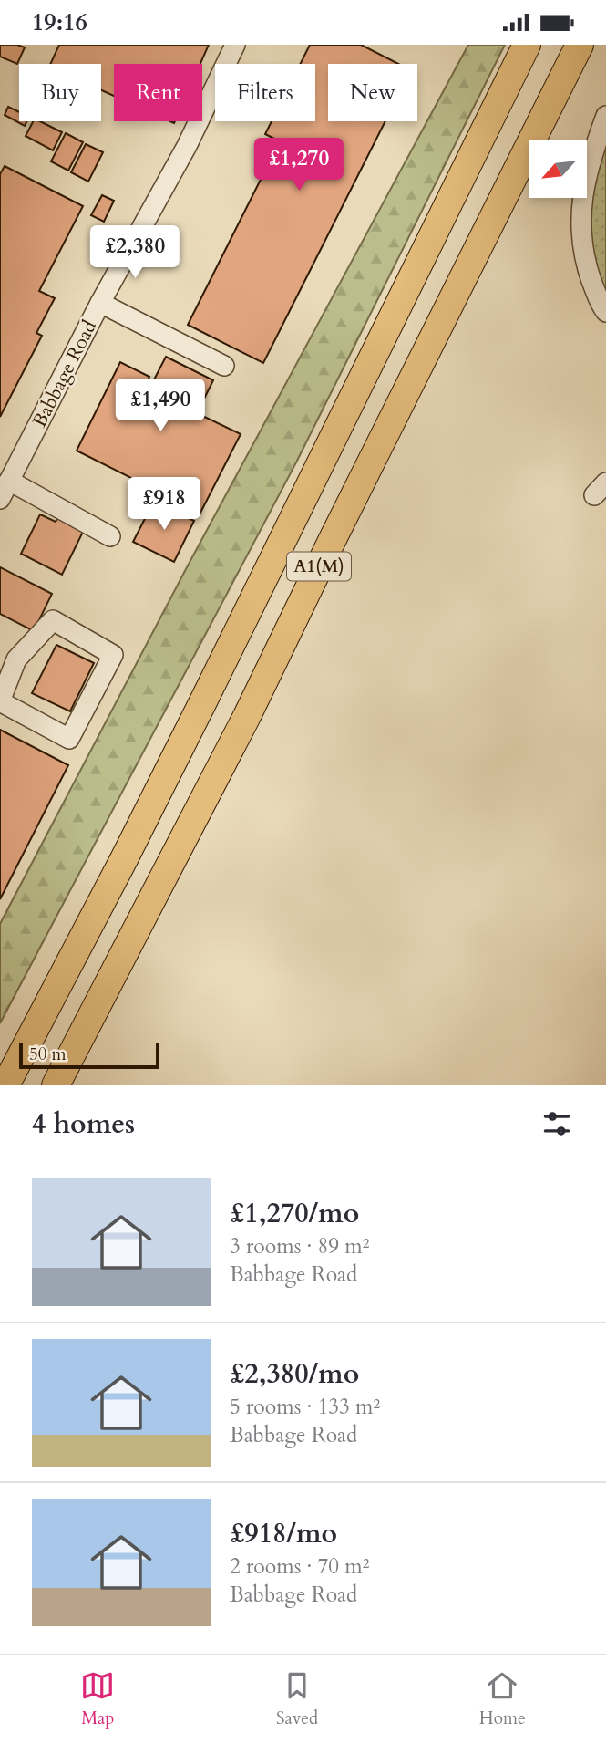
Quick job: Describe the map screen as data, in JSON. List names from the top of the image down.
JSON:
{
  "streets": {
    "highway": ["A1(M)"],
    "street": ["Babbage Road"]
  },
  "scale_bar": "50 m",
  "north": "bottom left",
  "page": {
    "status": "19:16",
    "chip": [
      "Buy",
      "Rent",
      "Filters",
      "New"
    ],
    "price": [
      "£1,270",
      "£2,380",
      "£1,490",
      "£918"
    ],
    "scale": "50 m",
    "heading": "4 homes",
    "list": [
      {
        "name": "£1,270/mo",
        "note": "3 rooms · 89 m² · Babbage Road"
      },
      {
        "name": "£2,380/mo",
        "note": "5 rooms · 133 m² · Babbage Road"
      },
      {
        "name": "£918/mo",
        "note": "2 rooms · 70 m² · Babbage Road"
      }
    ],
    "tabs": ["Map", "Saved", "Home"]
  }
}
